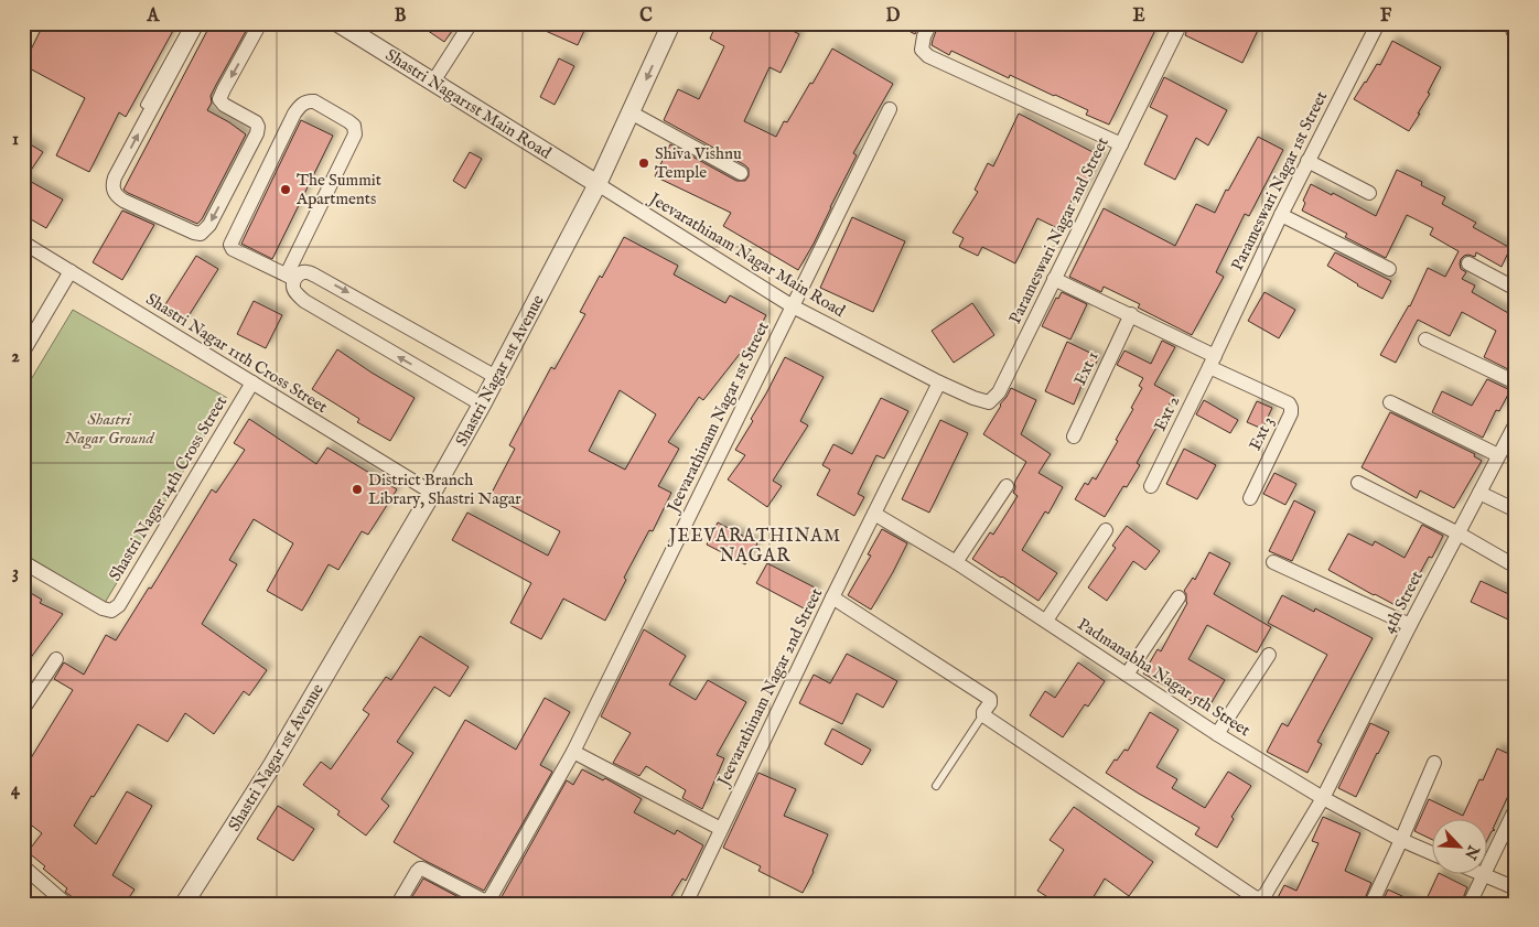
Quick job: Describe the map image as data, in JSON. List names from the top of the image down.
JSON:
{
  "streets": {
    "street": [
      "Shastri Nagar1st Main Road",
      "Parameswari Nagar 1st Street",
      "Parameswari Nagar 2nd Street",
      "Jeevarathinam Nagar Main Road",
      "Shastri Nagar 11th Cross Street",
      "Ext 1",
      "Shastri Nagar 1st Avenue",
      "Ext 2",
      "Jeevarathinam Nagar 1st Street",
      "Ext 3",
      "Shastri Nagar 14th Cross Street",
      "4th Street",
      "Padmanabha Nagar 5th Street",
      "Jeevarathinam Nagar 2nd Street"
    ]
  },
  "crossings": [
    ["Shastri Nagar1st Main Road", "Jeevarathinam Nagar Main Road"],
    ["Shastri Nagar1st Main Road", "Shastri Nagar 1st Avenue"],
    ["Parameswari Nagar 1st Street", "Ext 2"],
    ["Parameswari Nagar 1st Street", "Ext 3"],
    ["Parameswari Nagar 2nd Street", "Jeevarathinam Nagar Main Road"],
    ["Parameswari Nagar 2nd Street", "Jeevarathinam Nagar 2nd Street"],
    ["Jeevarathinam Nagar Main Road", "Shastri Nagar 1st Avenue"],
    ["Jeevarathinam Nagar Main Road", "Jeevarathinam Nagar 1st Street"],
    ["Jeevarathinam Nagar Main Road", "Jeevarathinam Nagar 2nd Street"],
    ["Shastri Nagar 11th Cross Street", "Shastri Nagar 1st Avenue"],
    ["Shastri Nagar 11th Cross Street", "Shastri Nagar 14th Cross Street"],
    ["Ext 2", "Ext 3"],
    ["4th Street", "Padmanabha Nagar 5th Street"],
    ["Padmanabha Nagar 5th Street", "Jeevarathinam Nagar 2nd Street"]
  ],
  "districts": ["JEEVARATHINAM NAGAR"],
  "parks": ["Shastri Nagar Ground"],
  "places": ["Shiva Vishnu Temple", "The Summit Apartments", "District Branch Library, Shastri Nagar"],
  "north": "bottom right",
  "grid": {
    "columns": [
      "A",
      "B",
      "C",
      "D",
      "E",
      "F"
    ],
    "rows": [
      "1",
      "2",
      "3",
      "4"
    ]
  }
}
